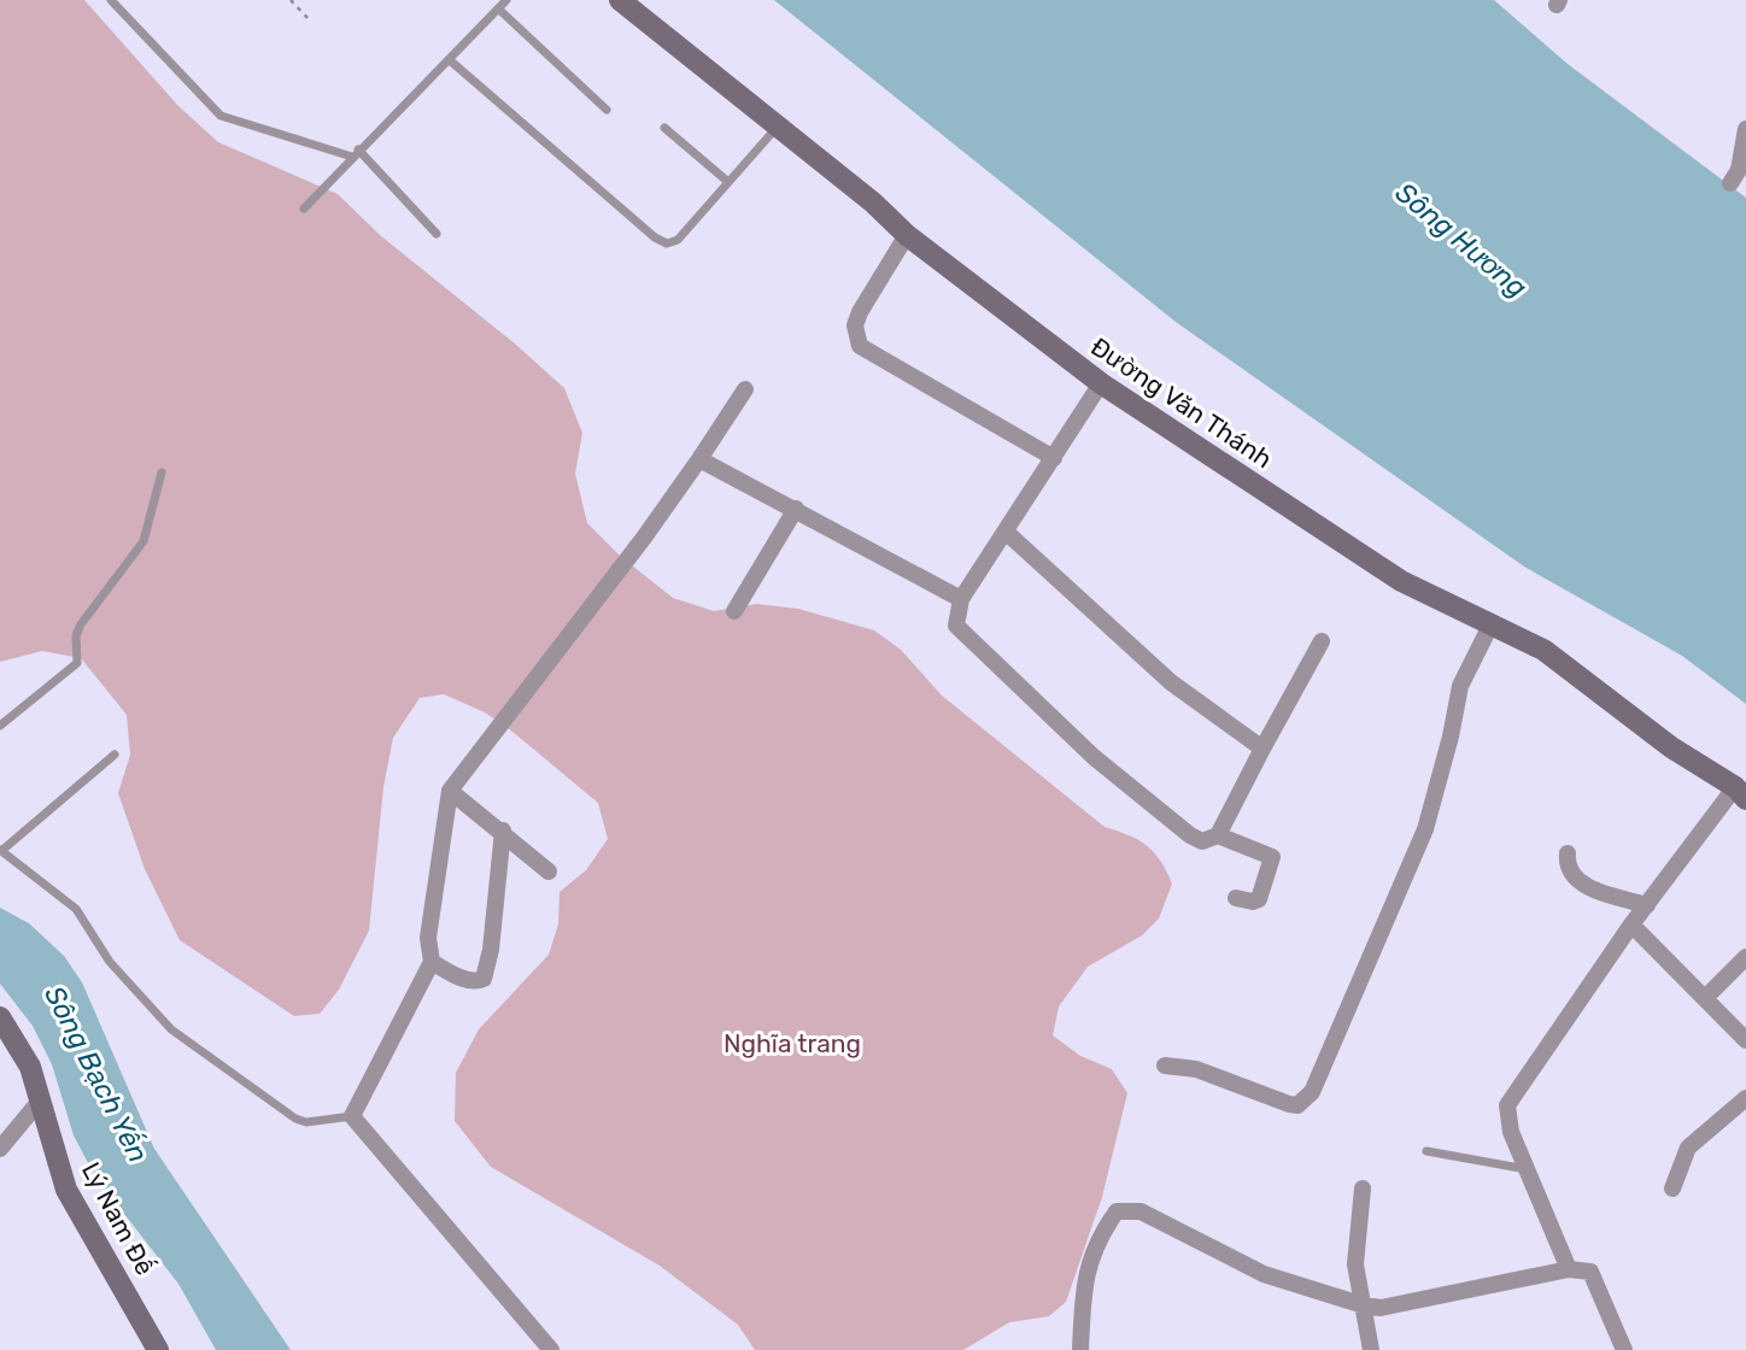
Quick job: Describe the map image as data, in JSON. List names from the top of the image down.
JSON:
{
  "streets": {
    "main road": ["Đường Văn Thánh", "Lý Nam Đế"]
  },
  "water": ["Sông Hương", "Sông Bạch Yến"],
  "parks": ["Nghĩa trang"]
}
